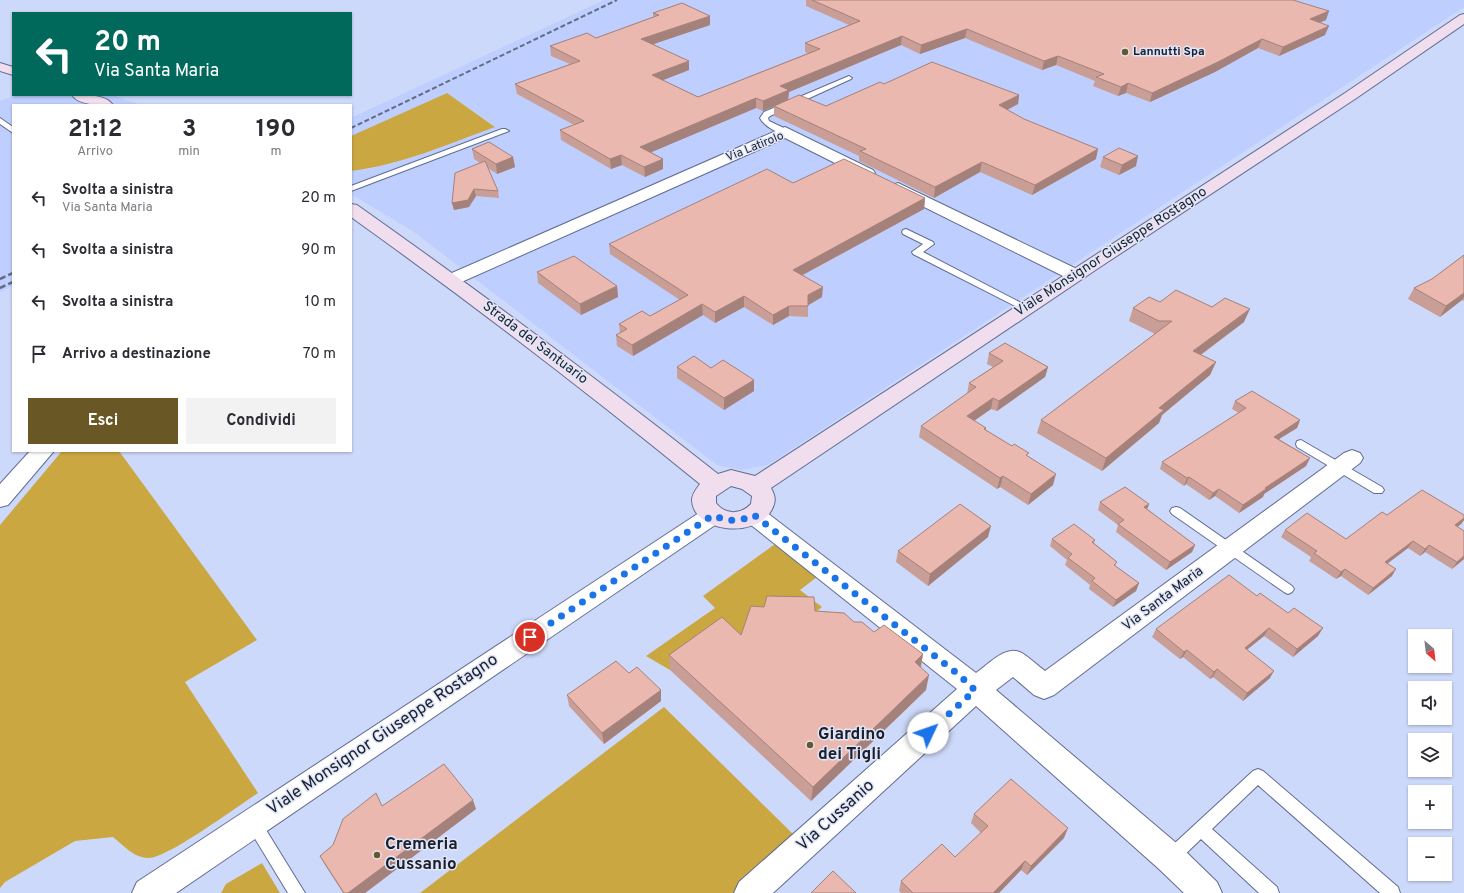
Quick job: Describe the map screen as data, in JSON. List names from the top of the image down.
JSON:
{
  "streets": {
    "street": [
      "Via Latirolo",
      "Viale Monsignor Giuseppe Rostagno",
      "Strada del Santuario",
      "Via Santa Maria",
      "Via Cussanio"
    ]
  },
  "crossings": [
    ["Via Latirolo", "Viale Monsignor Giuseppe Rostagno"],
    ["Via Latirolo", "Strada del Santuario"],
    ["Viale Monsignor Giuseppe Rostagno", "Strada del Santuario"],
    ["Via Santa Maria", "Via Cussanio"]
  ],
  "places": ["Lannutti Spa", "Giardino dei Tigli", "Cremeria Cussanio"],
  "north": "bottom right",
  "page": {
    "turn": ["20 m", "Via Santa Maria"],
    "eta": [
      "21:12",
      "Arrivo",
      "3",
      "min",
      "190",
      "m"
    ],
    "list": [
      {
        "name": "Svolta a sinistra",
        "note": "Via Santa Maria",
        "value": "20 m"
      },
      {
        "name": "Svolta a sinistra",
        "value": "90 m"
      },
      {
        "name": "Svolta a sinistra",
        "value": "10 m"
      },
      {
        "name": "Arrivo a destinazione",
        "value": "70 m"
      }
    ],
    "buttons": ["Esci", "Condividi"],
    "map_buttons": ["+", "−"]
  }
}
